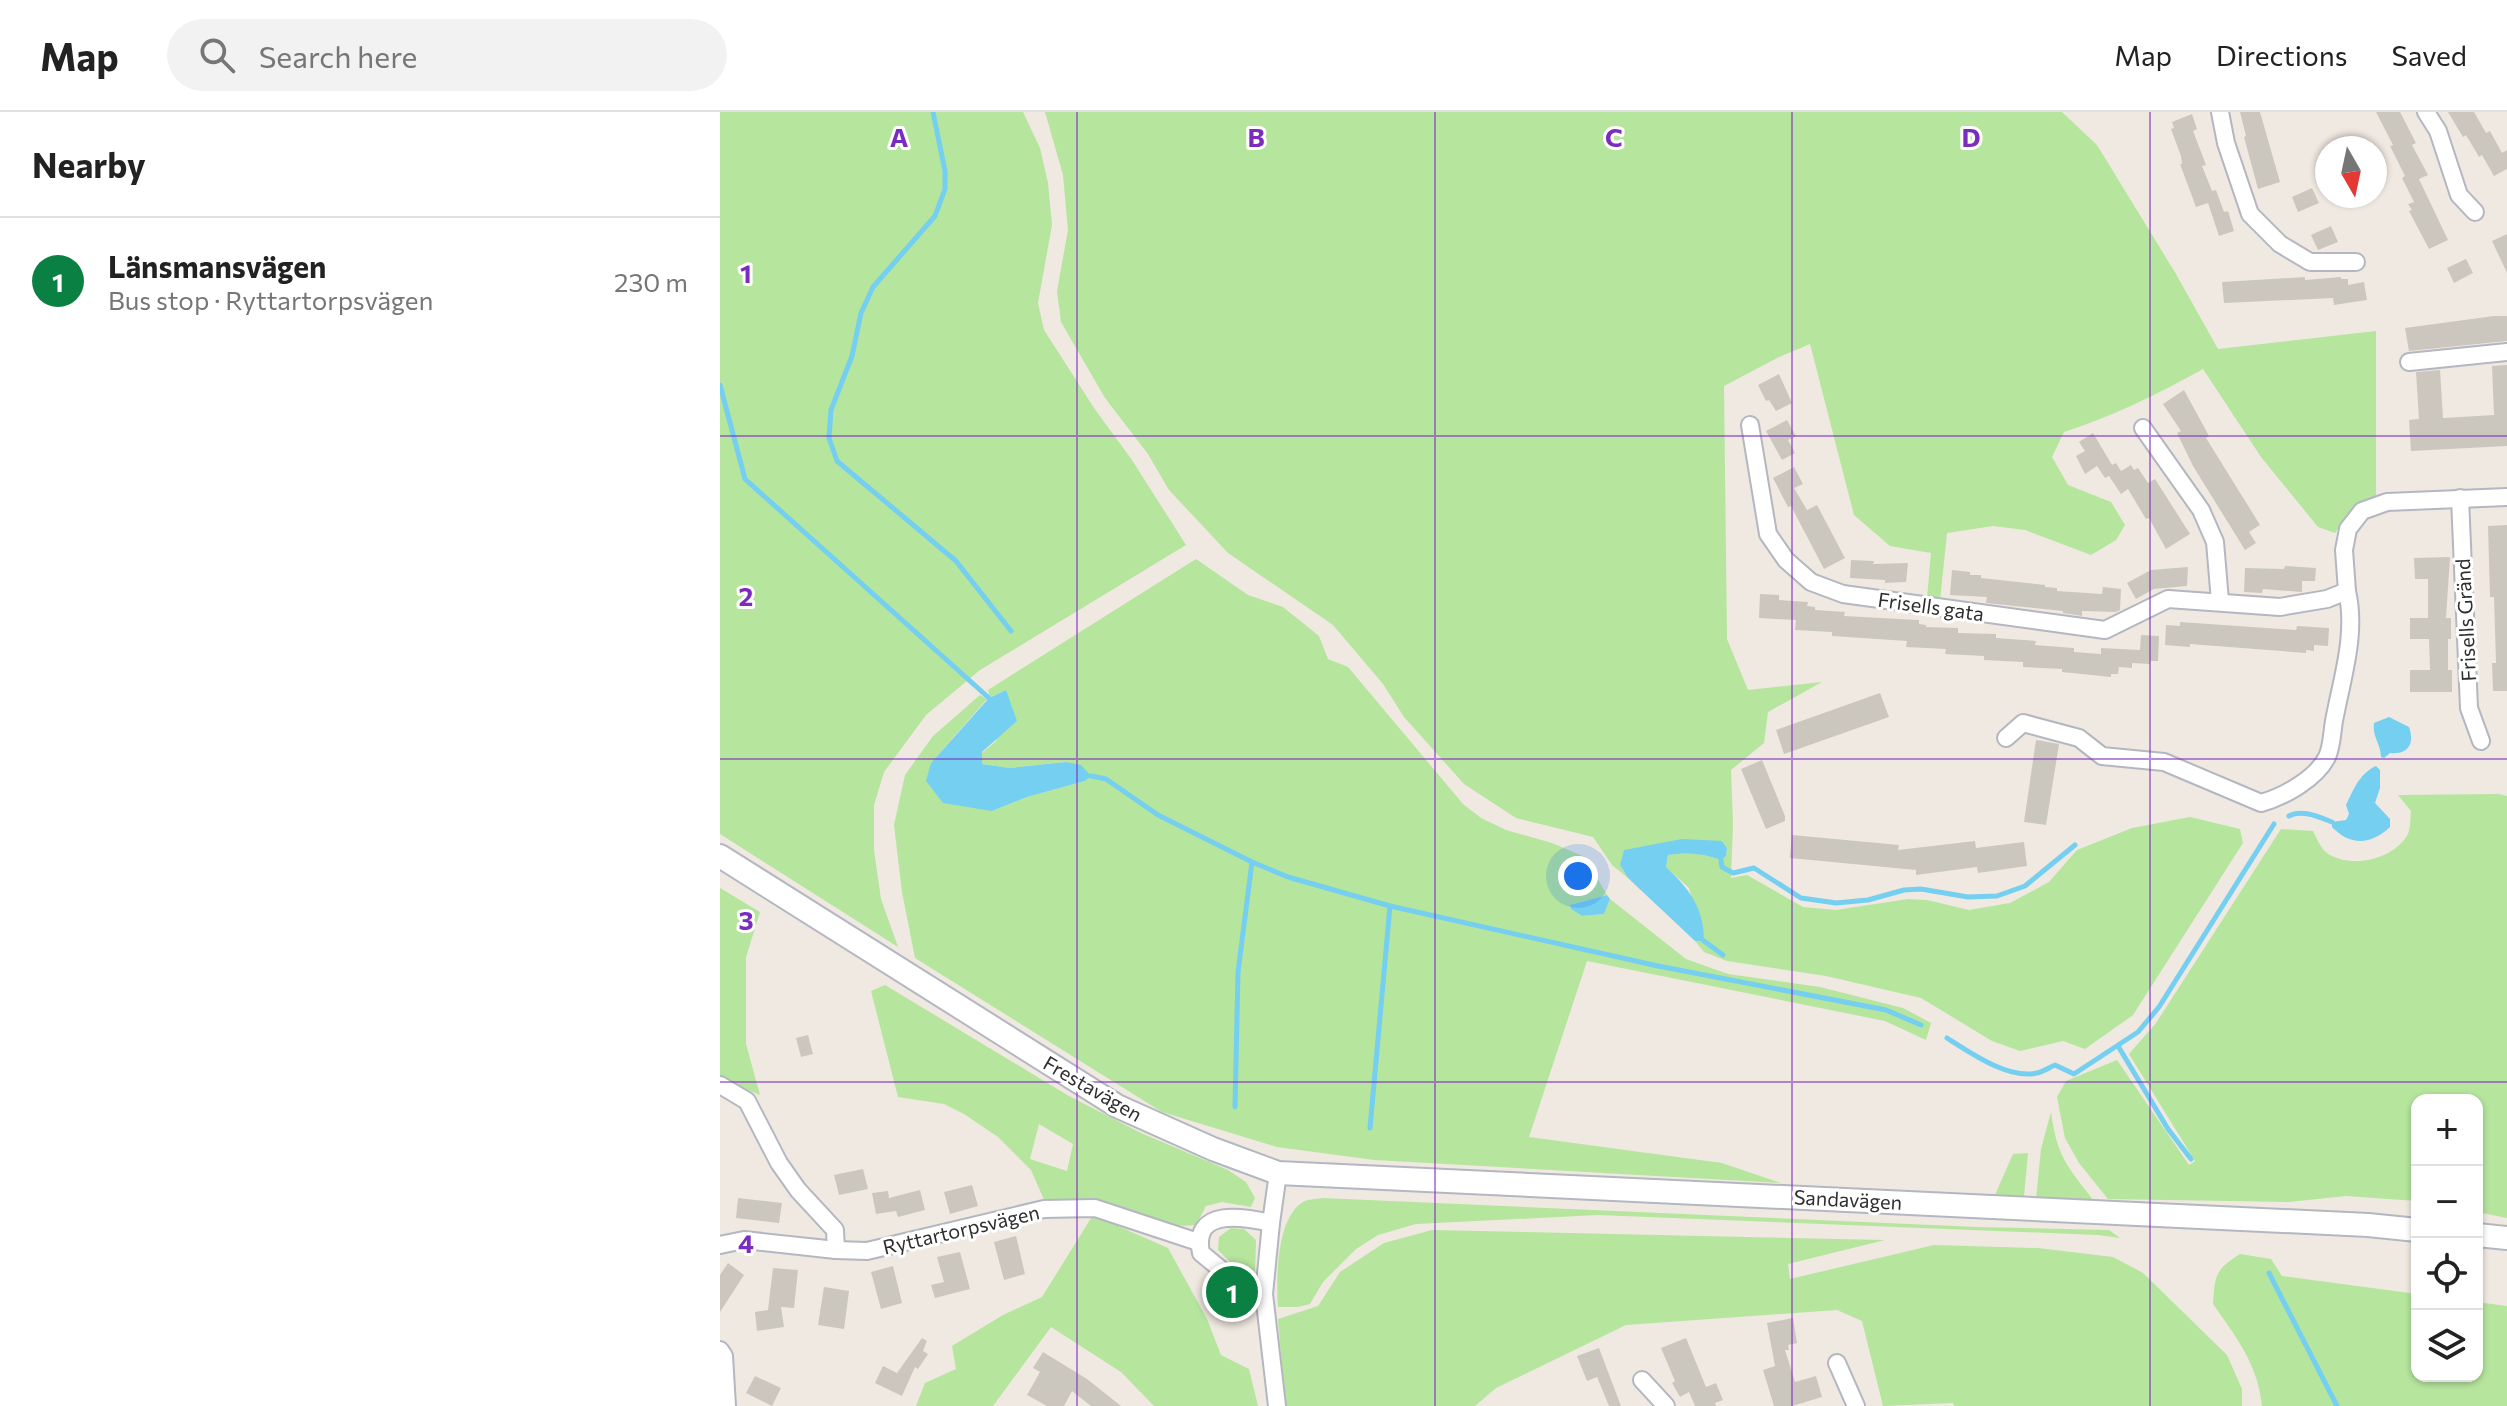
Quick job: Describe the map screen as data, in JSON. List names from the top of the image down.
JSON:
{
  "streets": {
    "street": [
      "Frisells gata",
      "Frisells Gränd",
      "Frestavägen",
      "Sandavägen",
      "Ryttartorpsvägen"
    ]
  },
  "crossings": [
    ["Frestavägen", "Sandavägen"]
  ],
  "north": "bottom",
  "page": {
    "header": "Map",
    "search": "Search here",
    "nav": ["Map", "Directions", "Saved"],
    "heading": "Nearby",
    "list": [
      {
        "mark": "1",
        "name": "Länsmansvägen",
        "note": "Bus stop · Ryttartorpsvägen",
        "value": "230 m"
      }
    ],
    "map_buttons": ["+", "−"],
    "pins": "1"
  },
  "grid": {
    "columns": [
      "A",
      "B",
      "C",
      "D"
    ],
    "rows": [
      "1",
      "2",
      "3",
      "4"
    ]
  }
}
